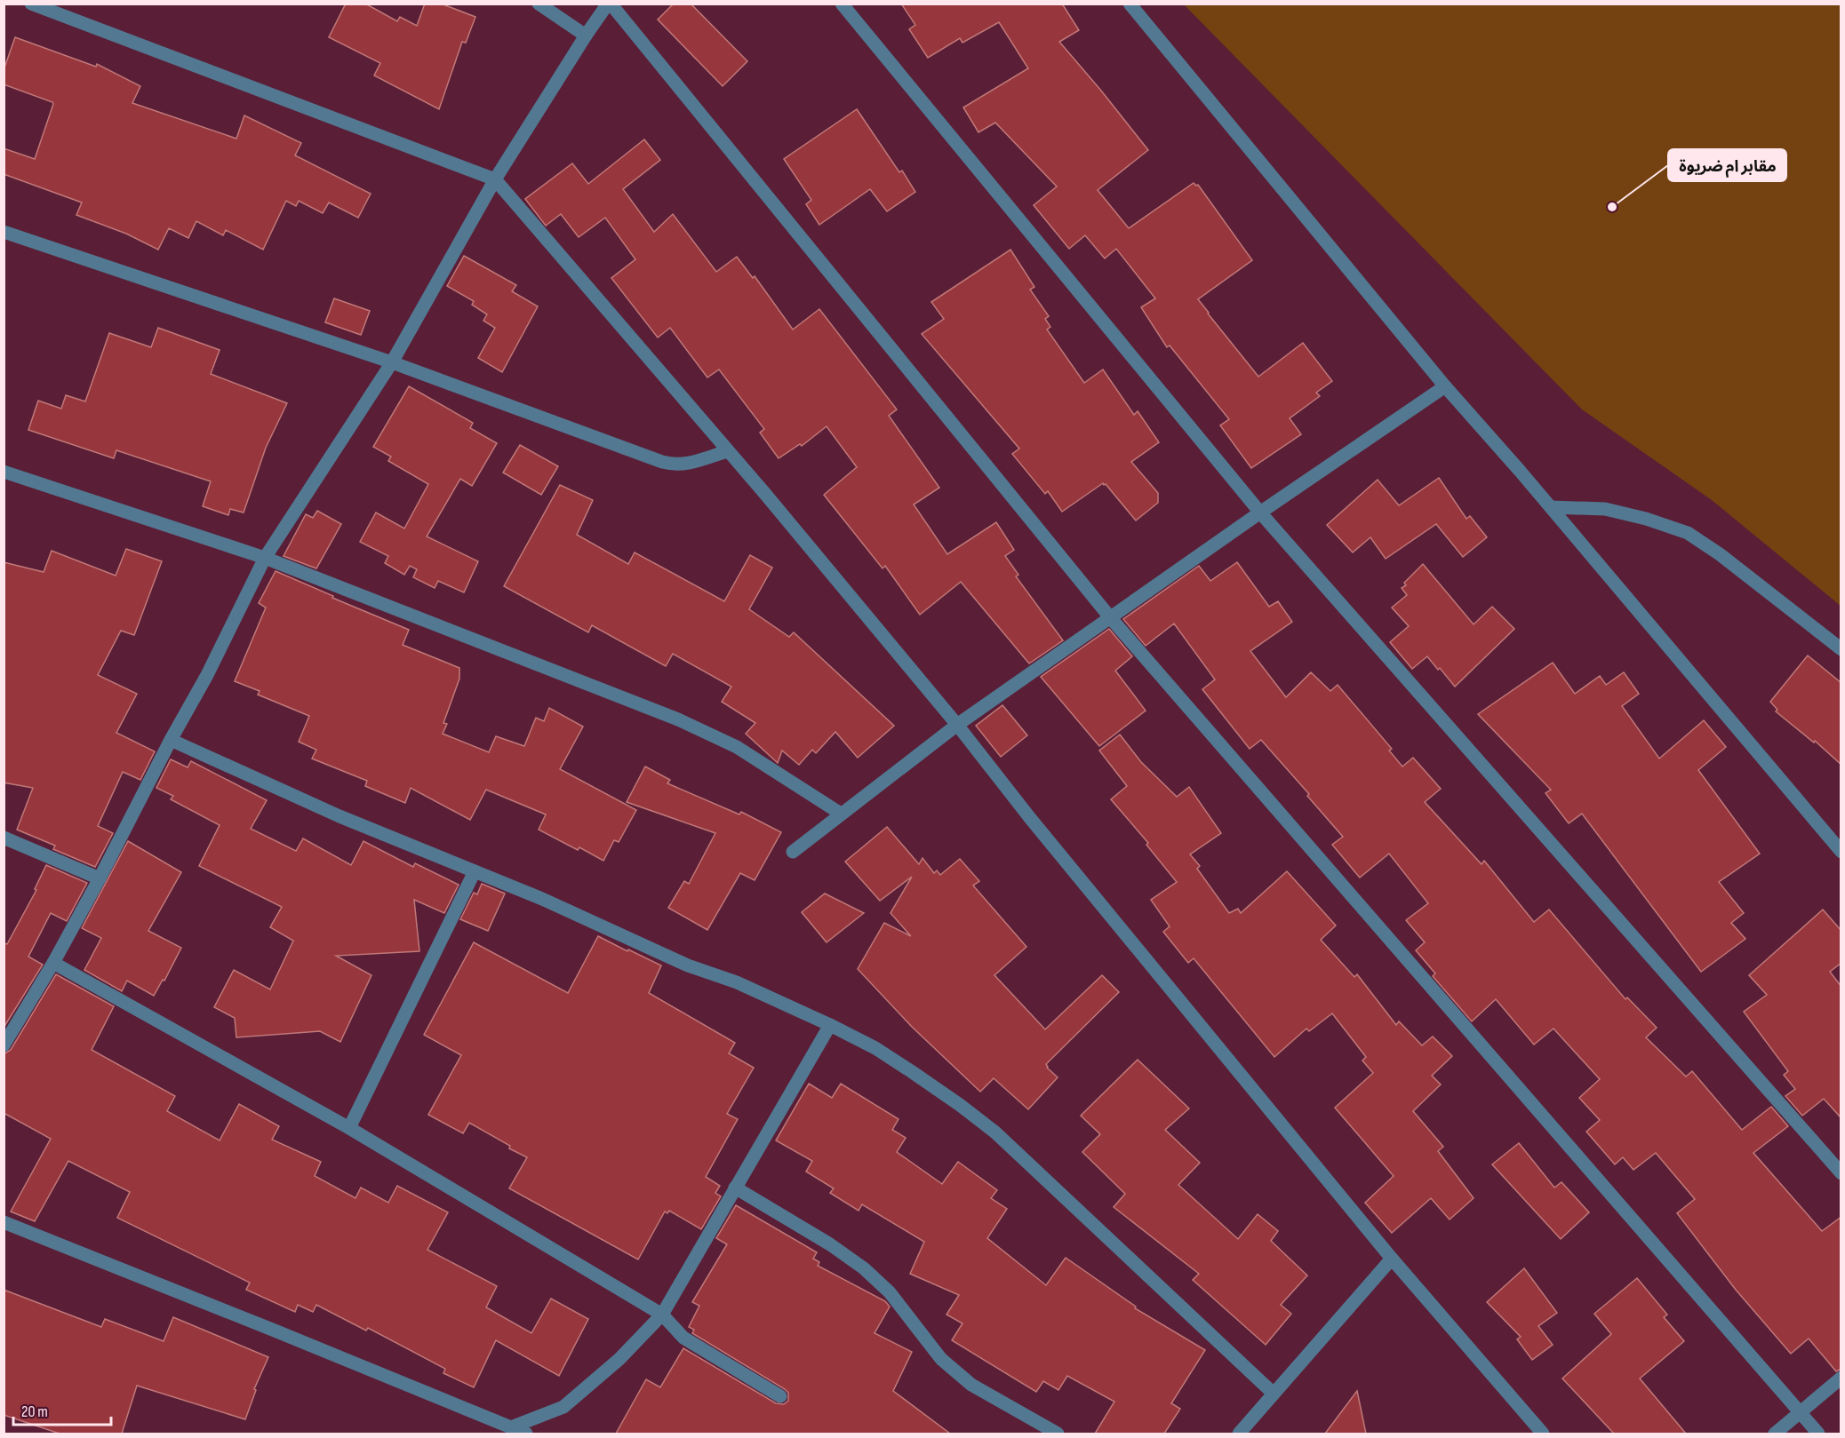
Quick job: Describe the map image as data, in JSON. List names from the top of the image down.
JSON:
{
  "places": ["مقابر ام ضريوة"],
  "scale_bar": "20 m"
}
